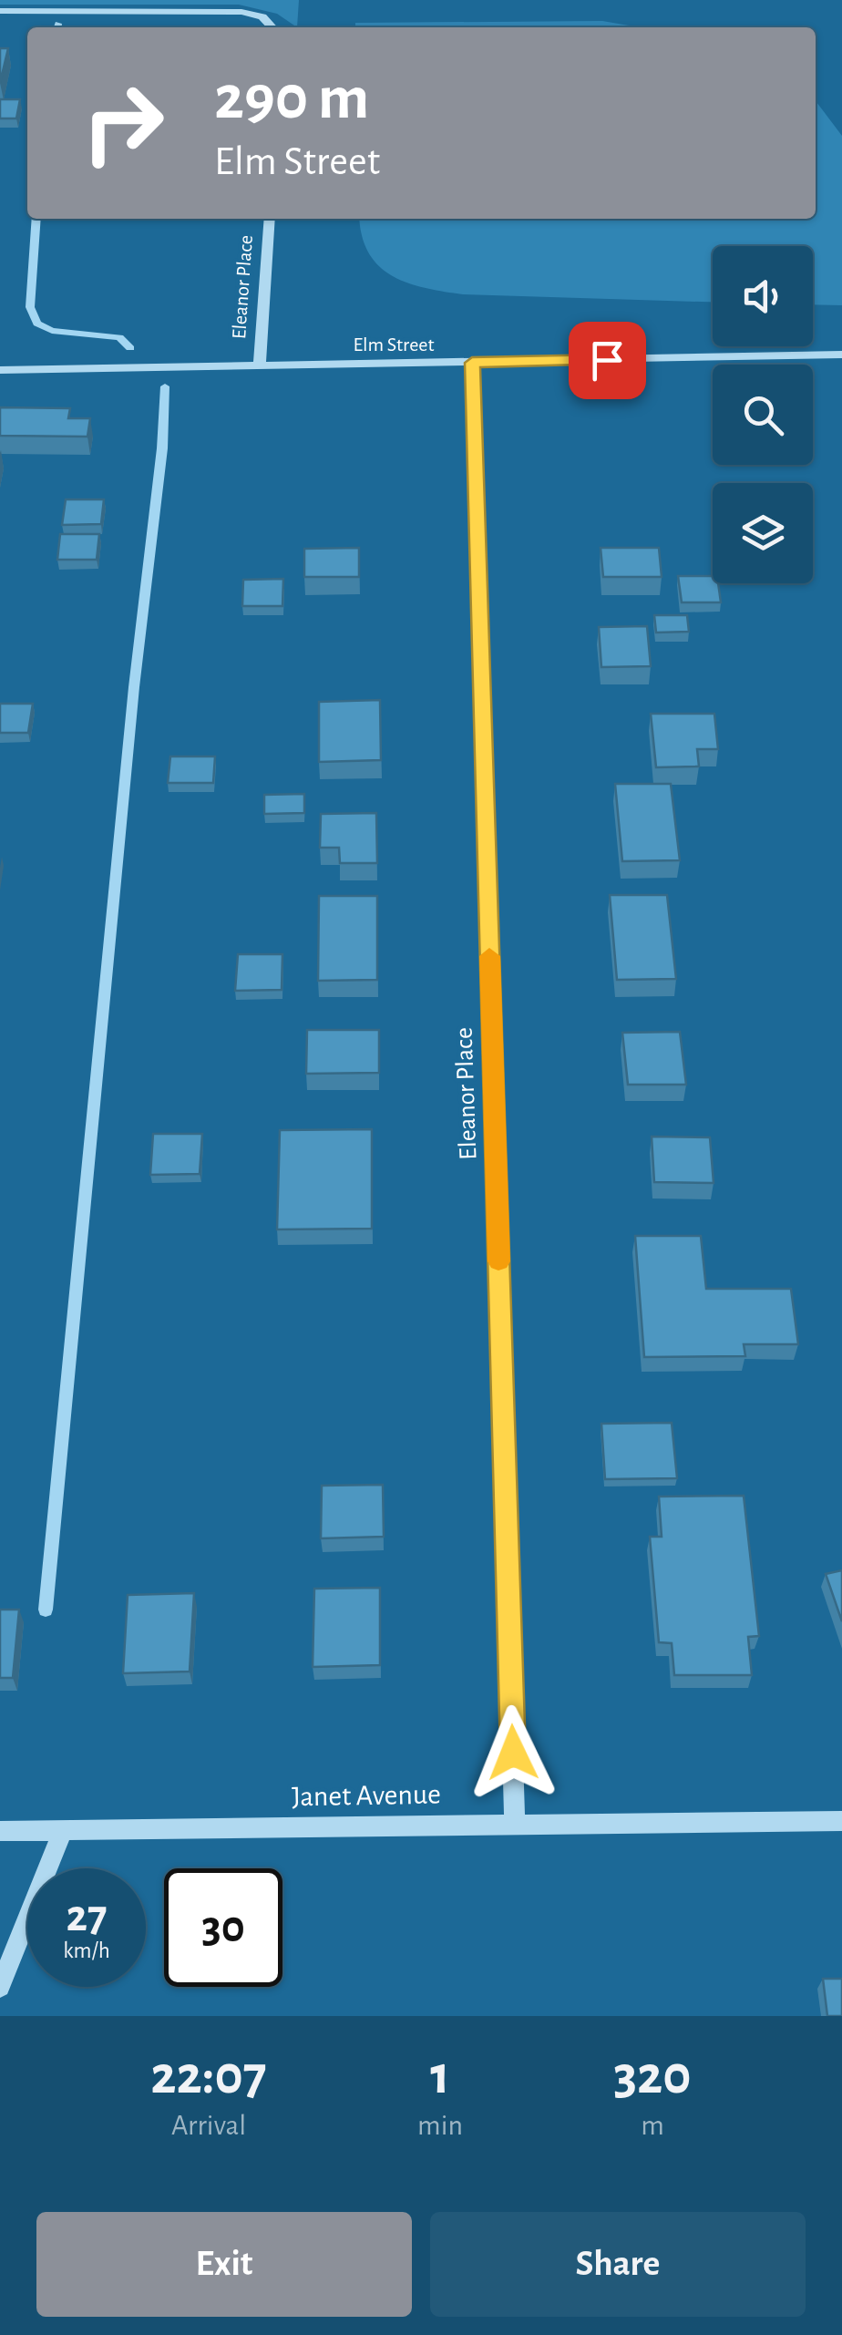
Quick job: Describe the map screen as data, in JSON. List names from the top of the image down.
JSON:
{
  "streets": {
    "street": ["Eleanor Place", "Elm Street", "Janet Avenue"]
  },
  "crossings": [
    ["Eleanor Place", "Elm Street"],
    ["Eleanor Place", "Janet Avenue"]
  ],
  "page": {
    "turn": ["290 m", "Elm Street"],
    "speed": "27 km/h",
    "limit": "30",
    "eta": [
      "22:07",
      "Arrival",
      "1",
      "min",
      "320",
      "m"
    ],
    "buttons": ["Exit", "Share"]
  }
}
